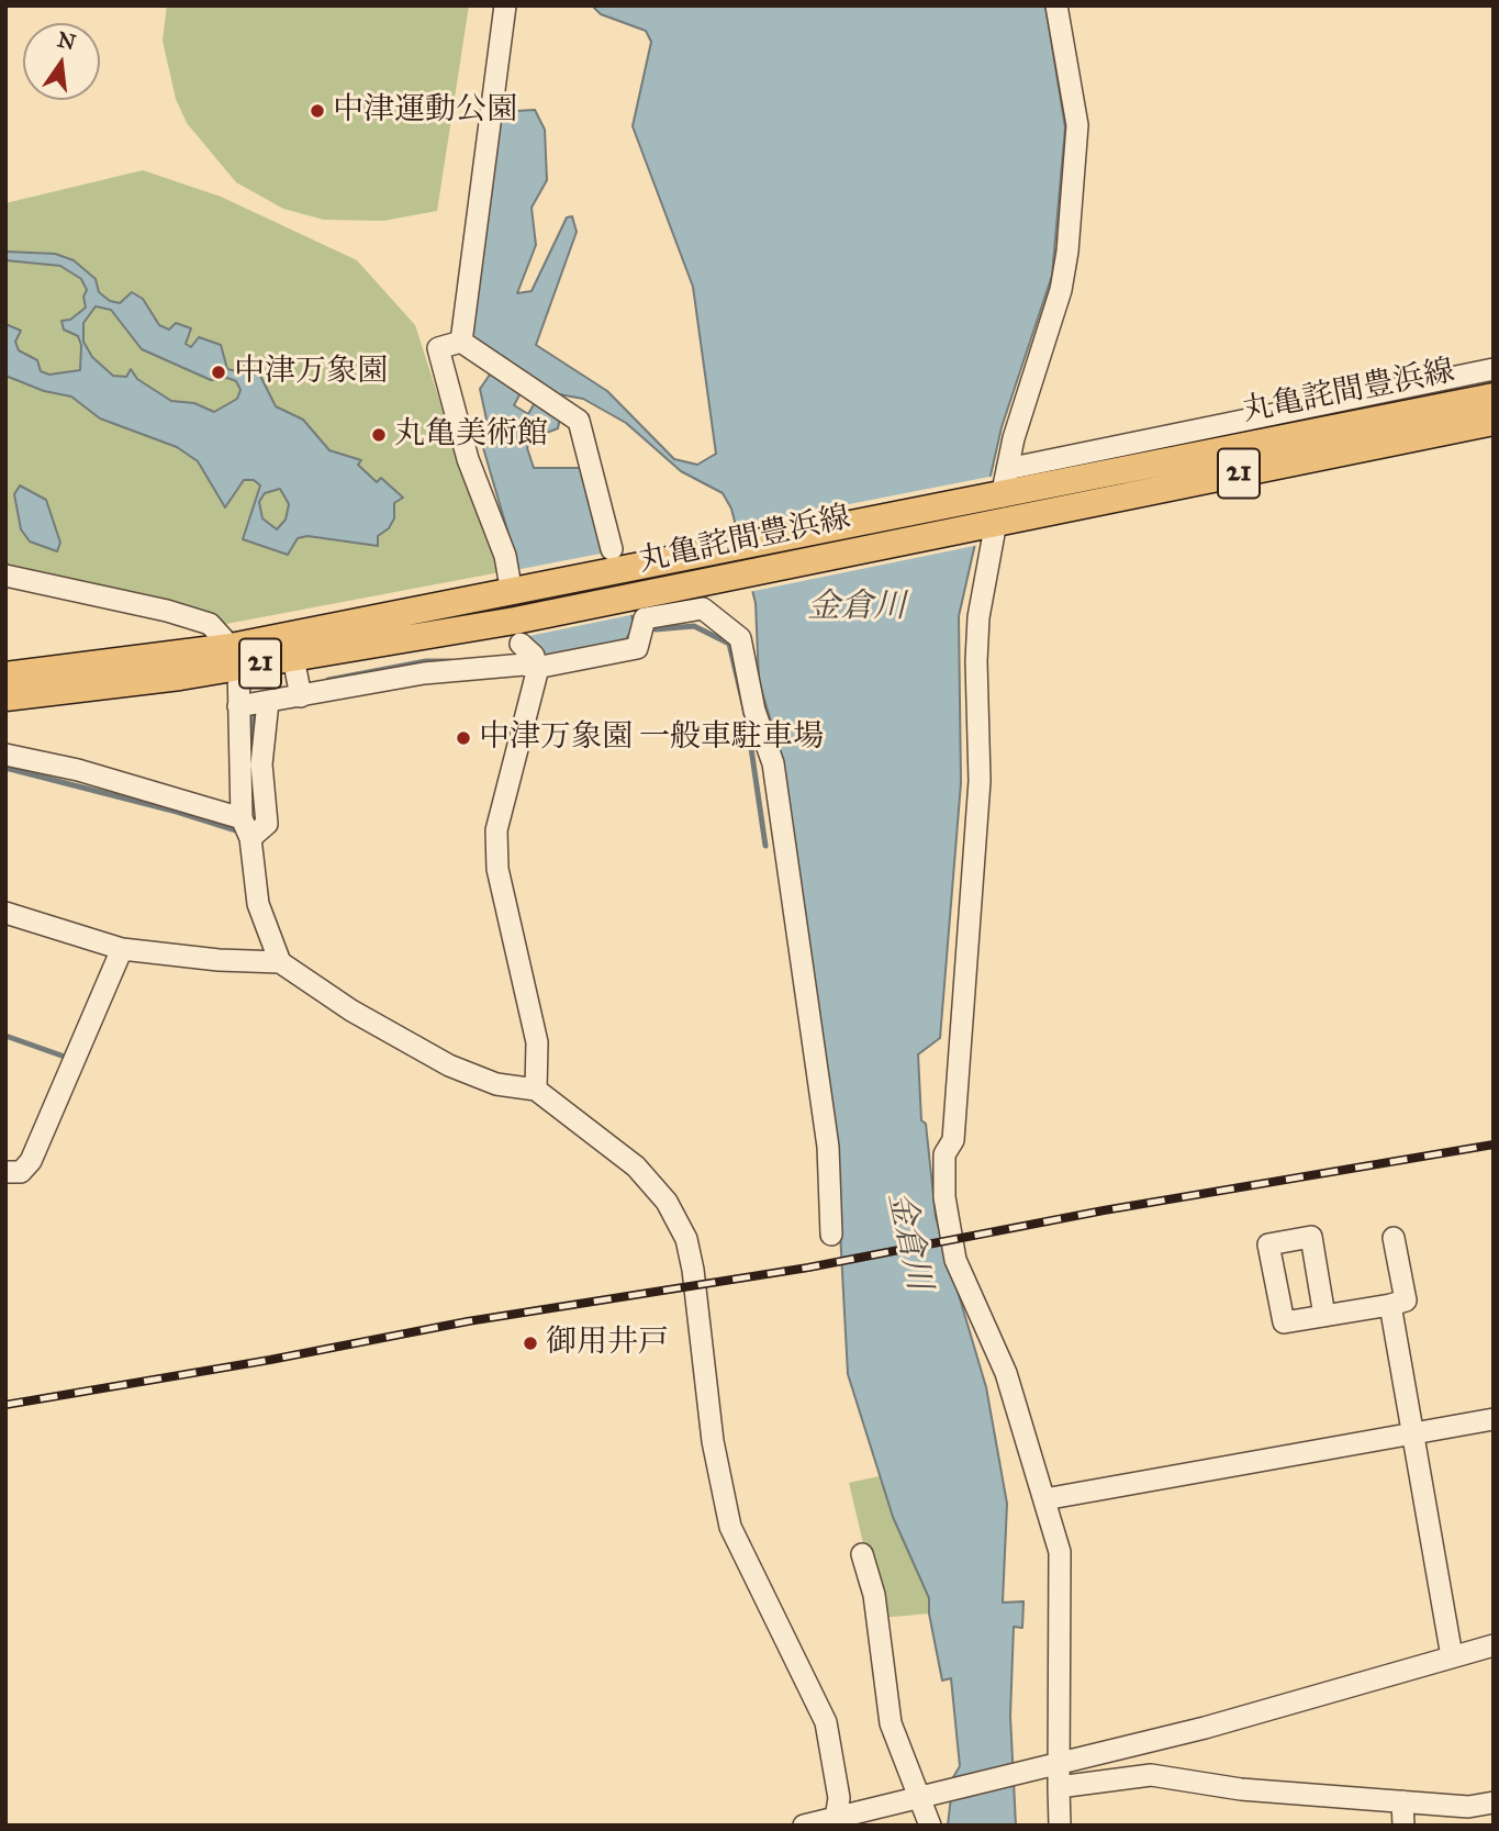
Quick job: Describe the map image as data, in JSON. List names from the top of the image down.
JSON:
{
  "streets": {
    "main road": ["丸亀詫間豊浜線", "21"]
  },
  "crossings": [
    ["丸亀詫間豊浜線", "21"]
  ],
  "water": ["金倉川"],
  "places": [
    "中津運動公園",
    "中津万象園",
    "丸亀美術館",
    "中津万象園 一般車駐車場",
    "御用井戸"
  ],
  "north": "top"
}
